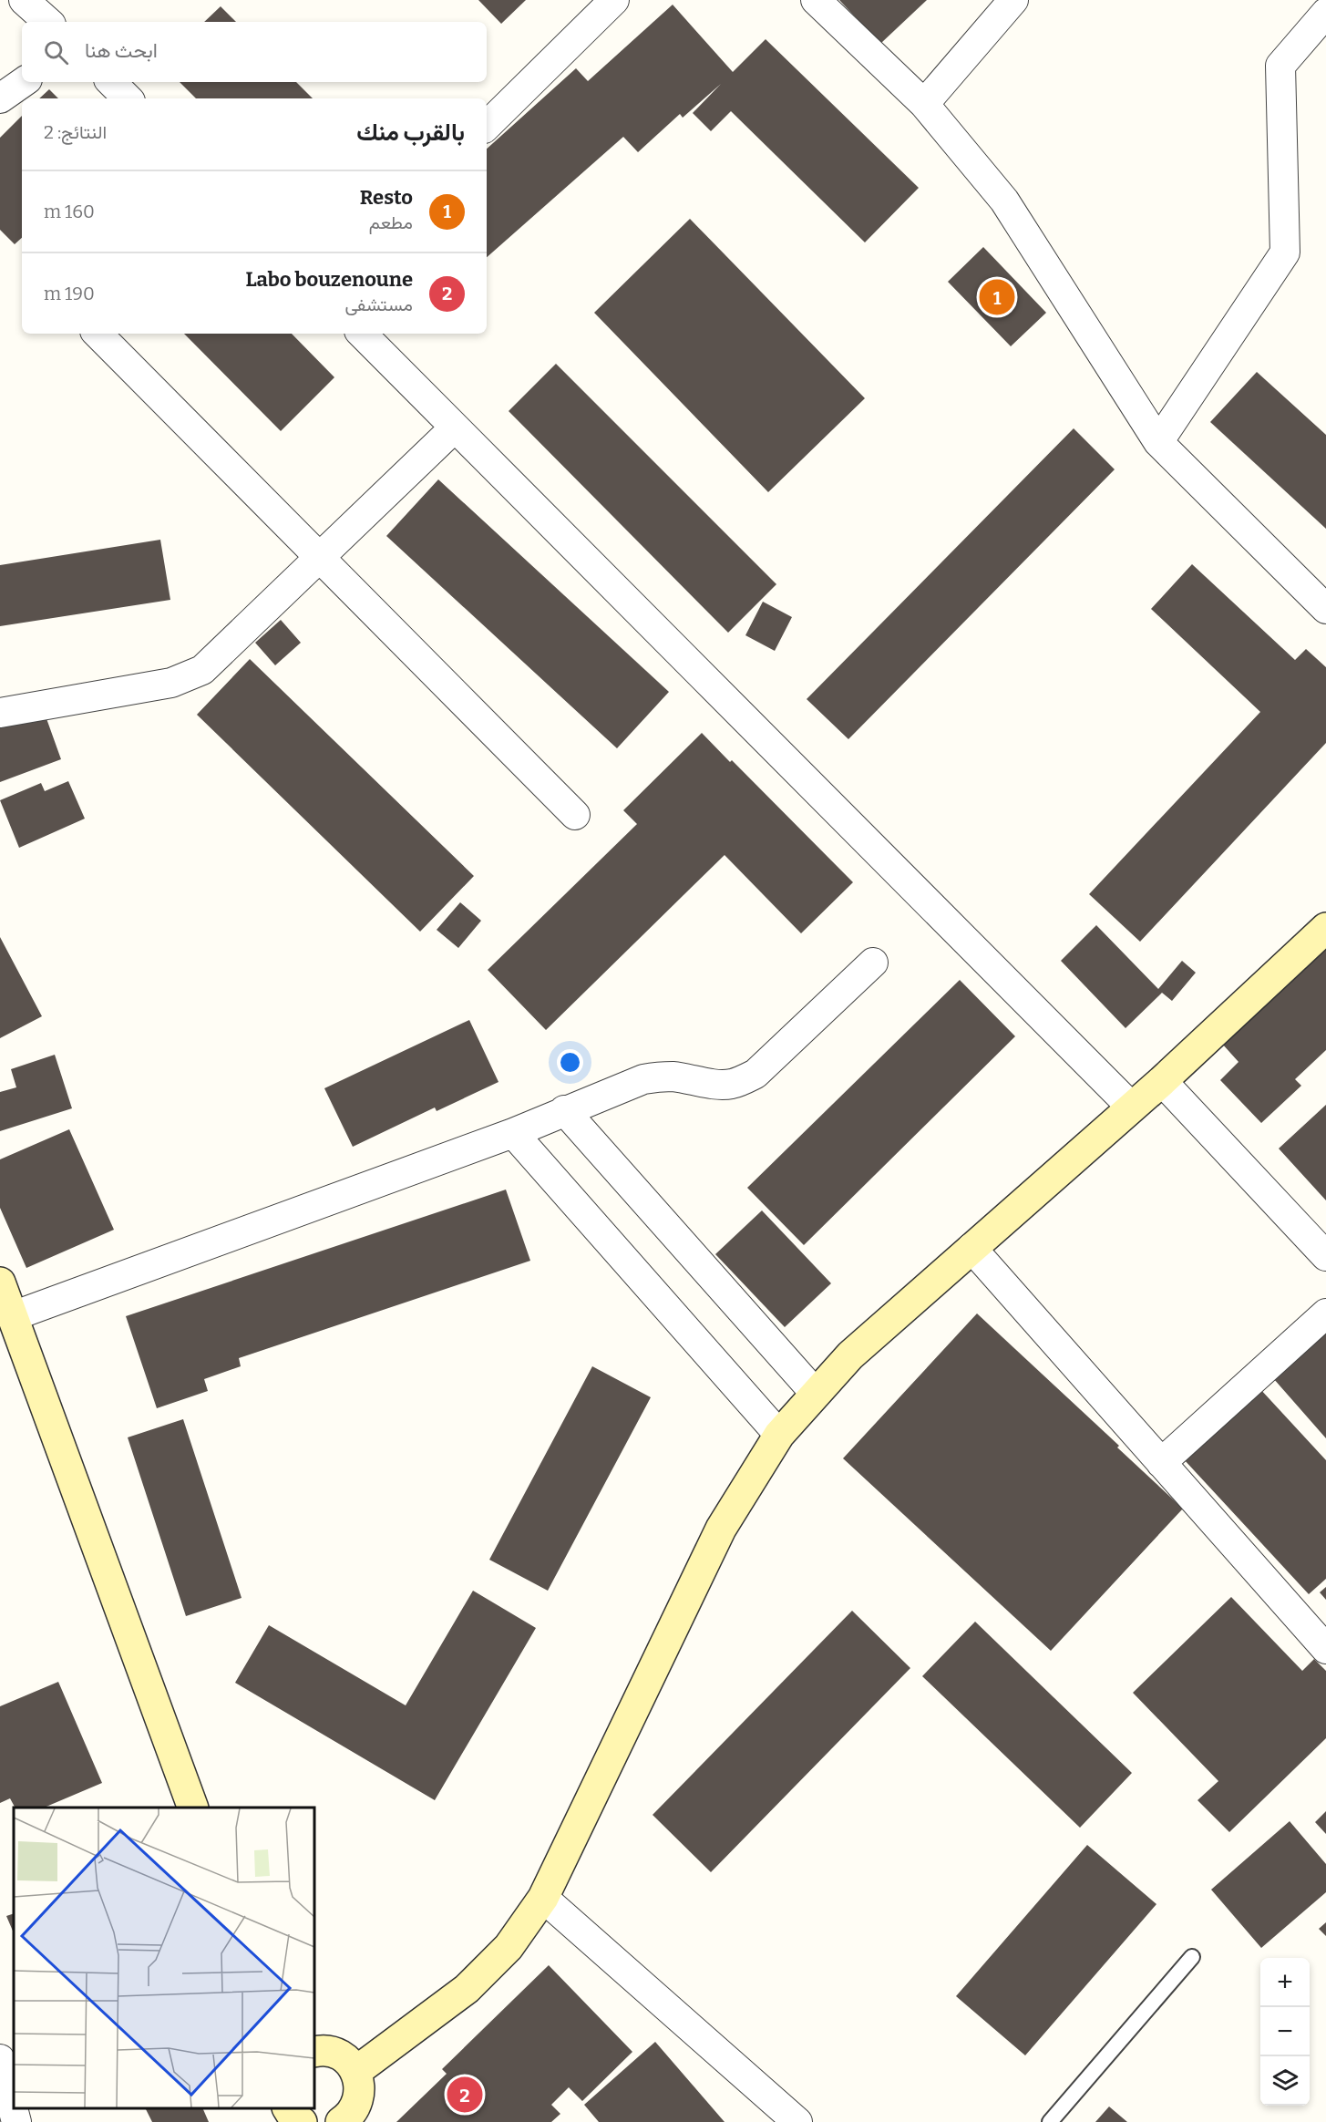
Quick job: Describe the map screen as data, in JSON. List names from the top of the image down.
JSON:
{
  "page": {
    "search": "ابحث هنا",
    "heading": ["بالقرب منك", "النتائج: 2"],
    "list": [
      {
        "mark": "1",
        "name": "Resto",
        "note": "مطعم",
        "value": "160 m"
      },
      {
        "mark": "2",
        "name": "Labo bouzenoune",
        "note": "مستشفى",
        "value": "190 m"
      }
    ],
    "pins": ["1", "2"],
    "map_buttons": ["+", "−"]
  }
}
